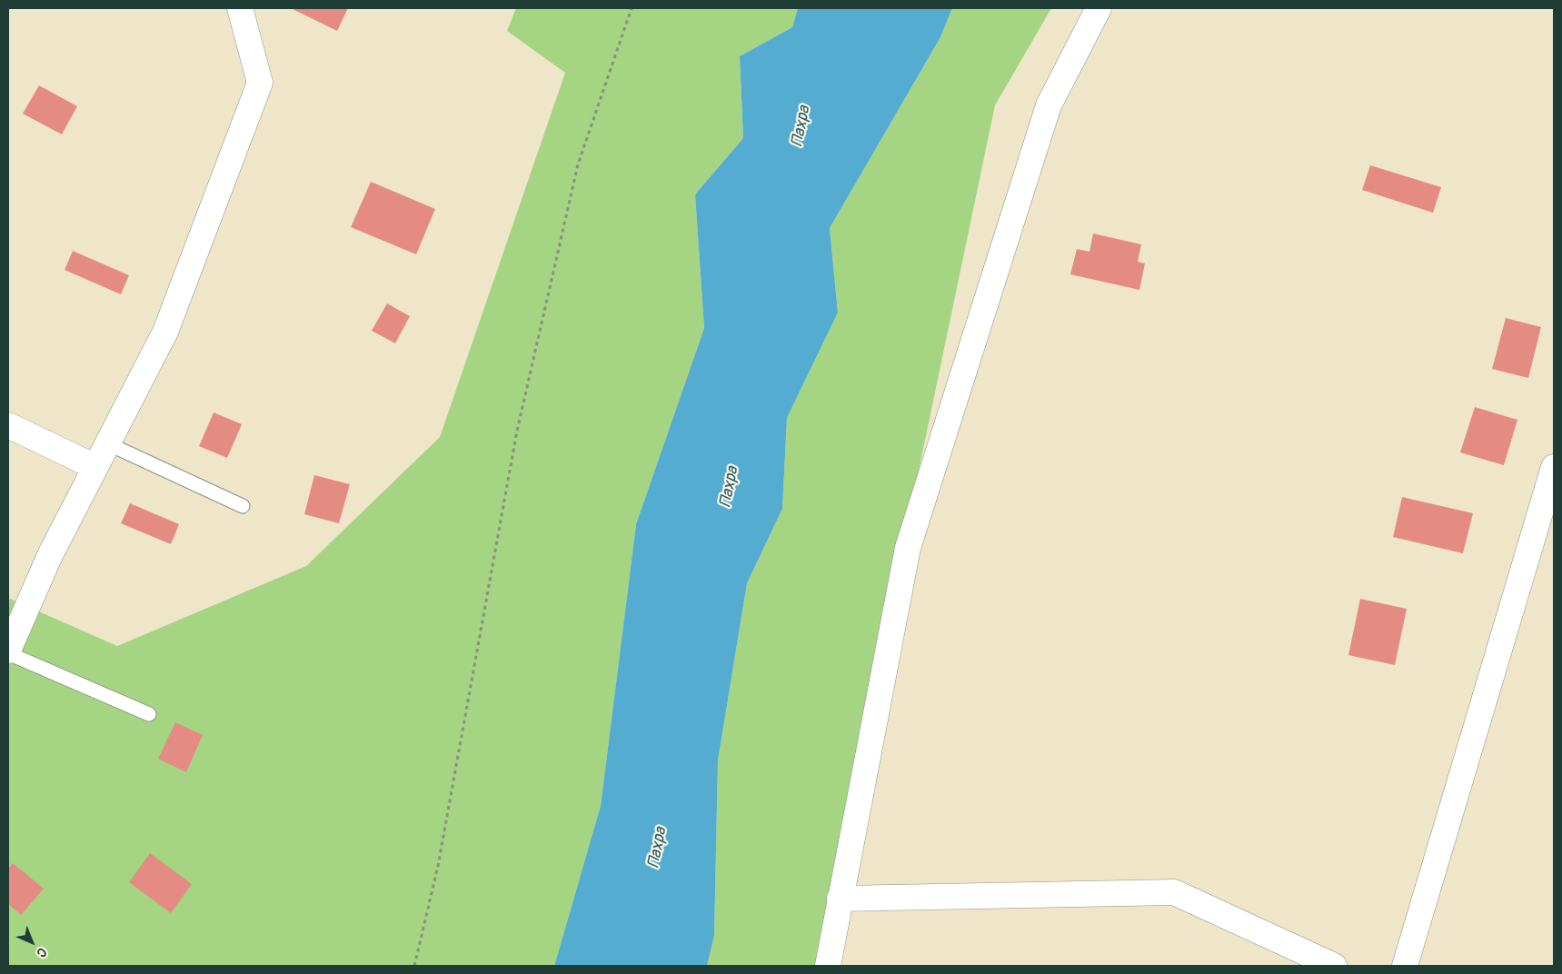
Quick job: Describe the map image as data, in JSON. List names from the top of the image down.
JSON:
{
  "water": ["Пахра"],
  "north": "bottom right"
}
